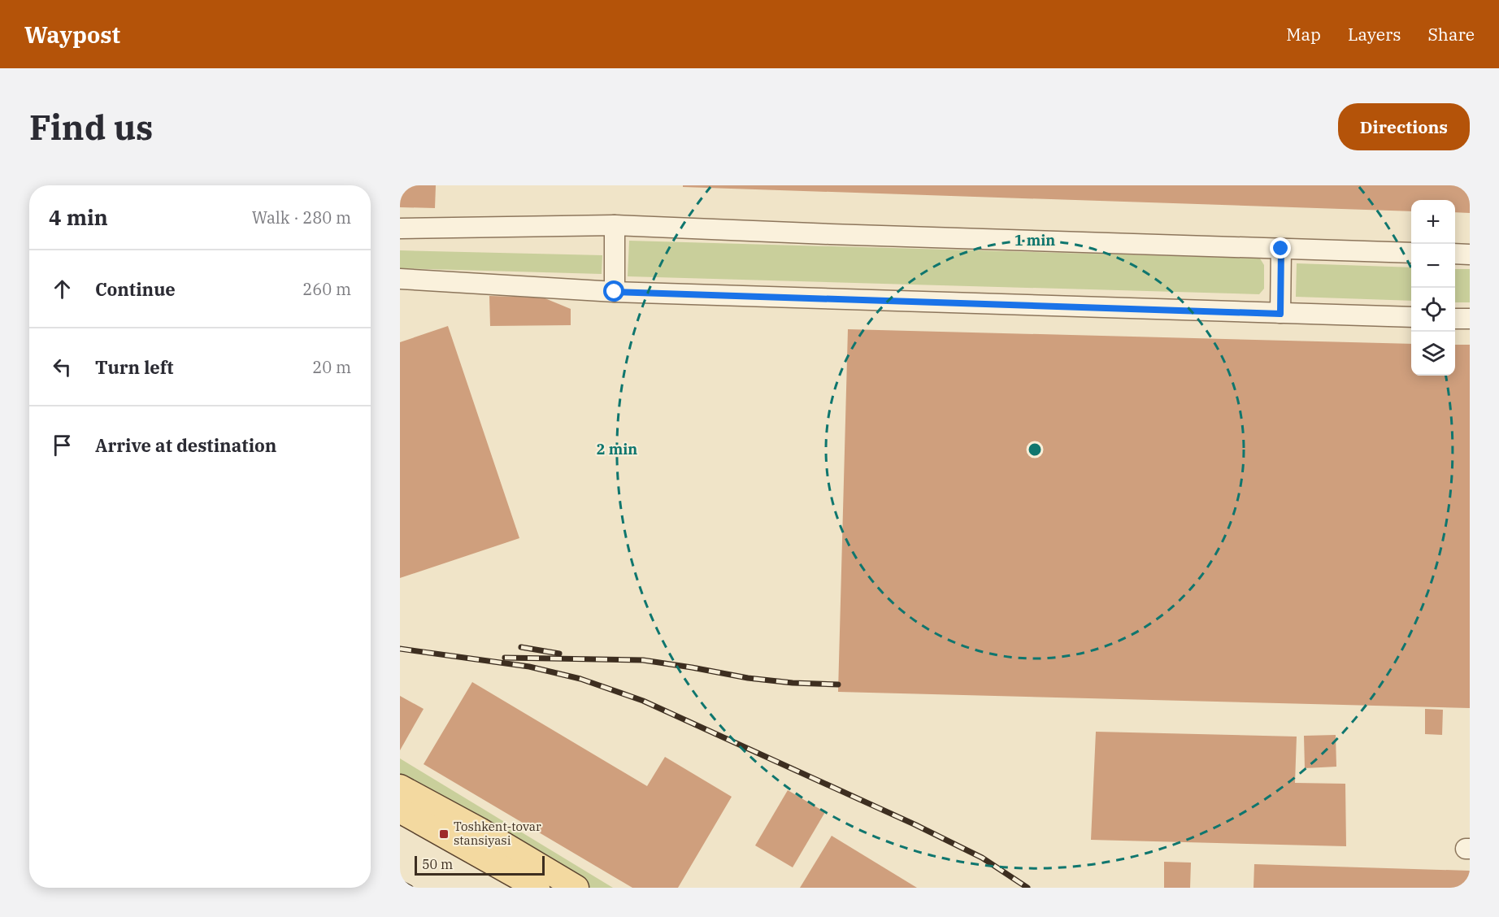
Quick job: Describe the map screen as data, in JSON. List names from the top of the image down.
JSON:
{
  "places": {
    "transit": ["Toshkent-tovar stansiyasi"]
  },
  "scale_bar": "50 m",
  "page": {
    "header": "Waypost",
    "nav": ["Map", "Layers", "Share"],
    "buttons": "Directions",
    "title": "Find us",
    "heading": ["4 min", "Walk · 280 m"],
    "map_buttons": ["+", "−"],
    "list": [
      ["Continue", "260 m"],
      ["Turn left", "20 m"],
      "Arrive at destination"
    ],
    "scale": "50 m"
  },
  "rings": ["1 min", "2 min"]
}
